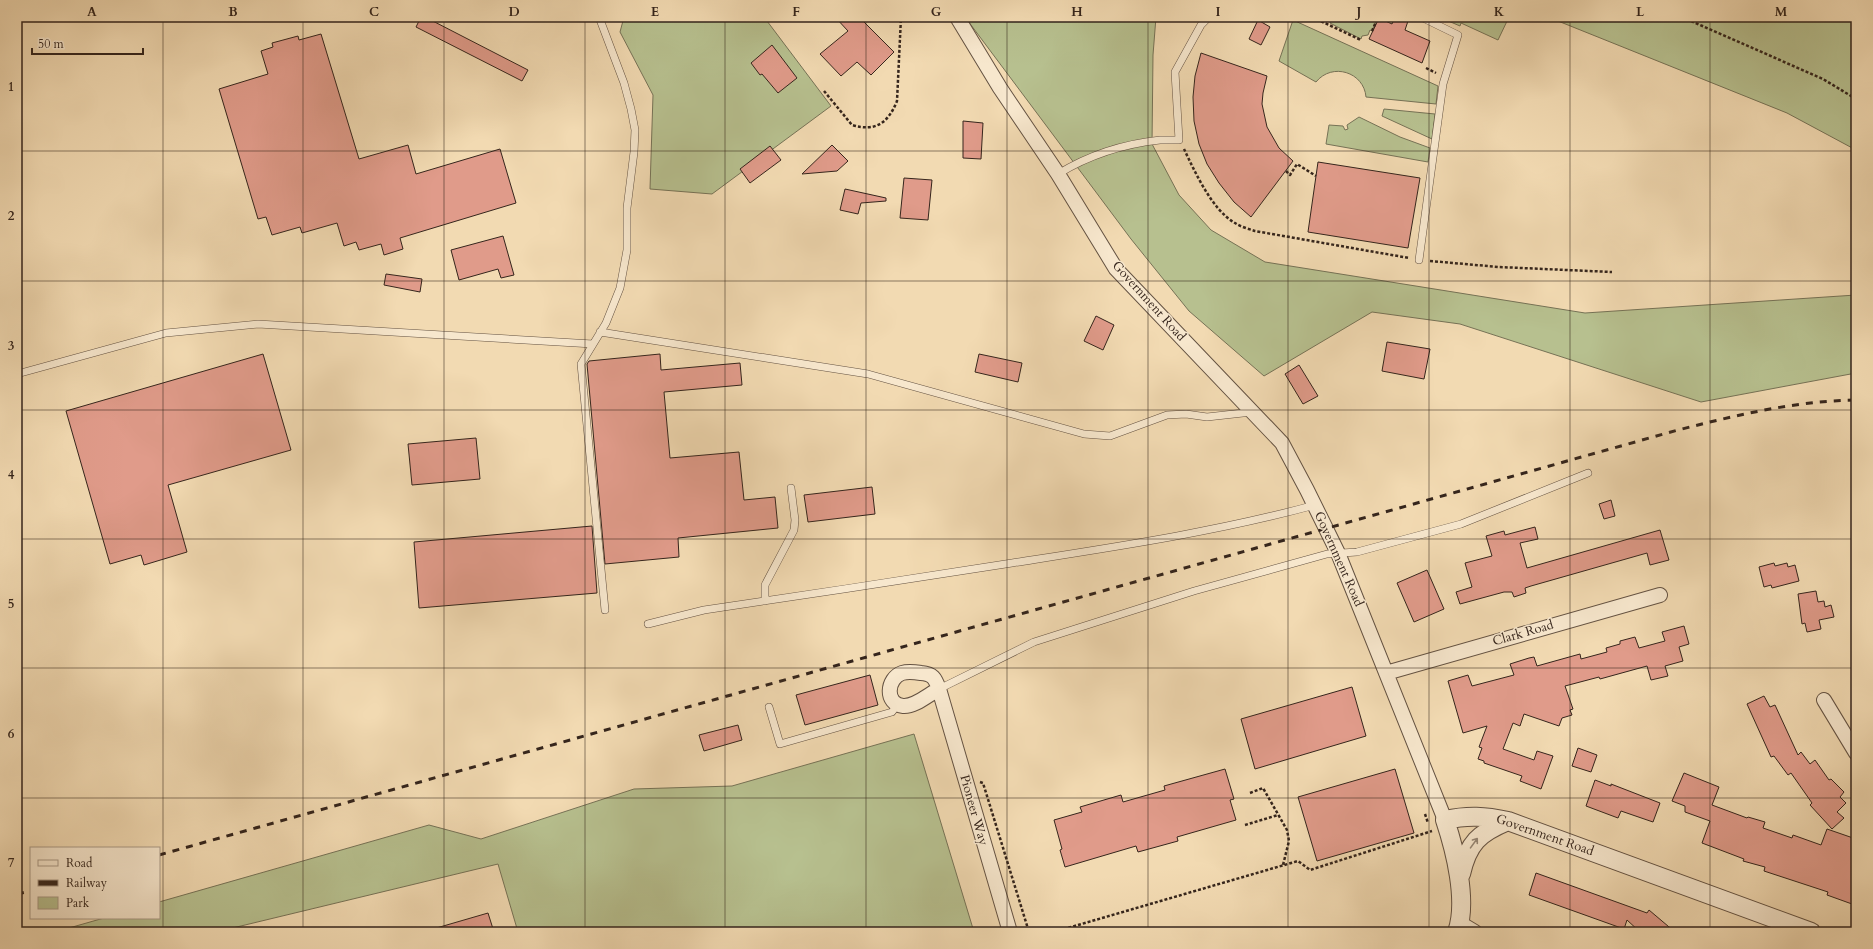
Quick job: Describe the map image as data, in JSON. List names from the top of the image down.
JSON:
{
  "streets": {
    "street": ["Government Road", "Clark Road", "Pioneer Way"]
  },
  "crossings": [
    ["Government Road", "Clark Road"]
  ],
  "legend": ["Road", "Railway", "Park"],
  "scale_bar": "50 m",
  "grid": {
    "columns": [
      "A",
      "B",
      "C",
      "D",
      "E",
      "F",
      "G",
      "H",
      "I",
      "J",
      "K",
      "L",
      "M"
    ],
    "rows": [
      "1",
      "2",
      "3",
      "4",
      "5",
      "6",
      "7"
    ]
  }
}
